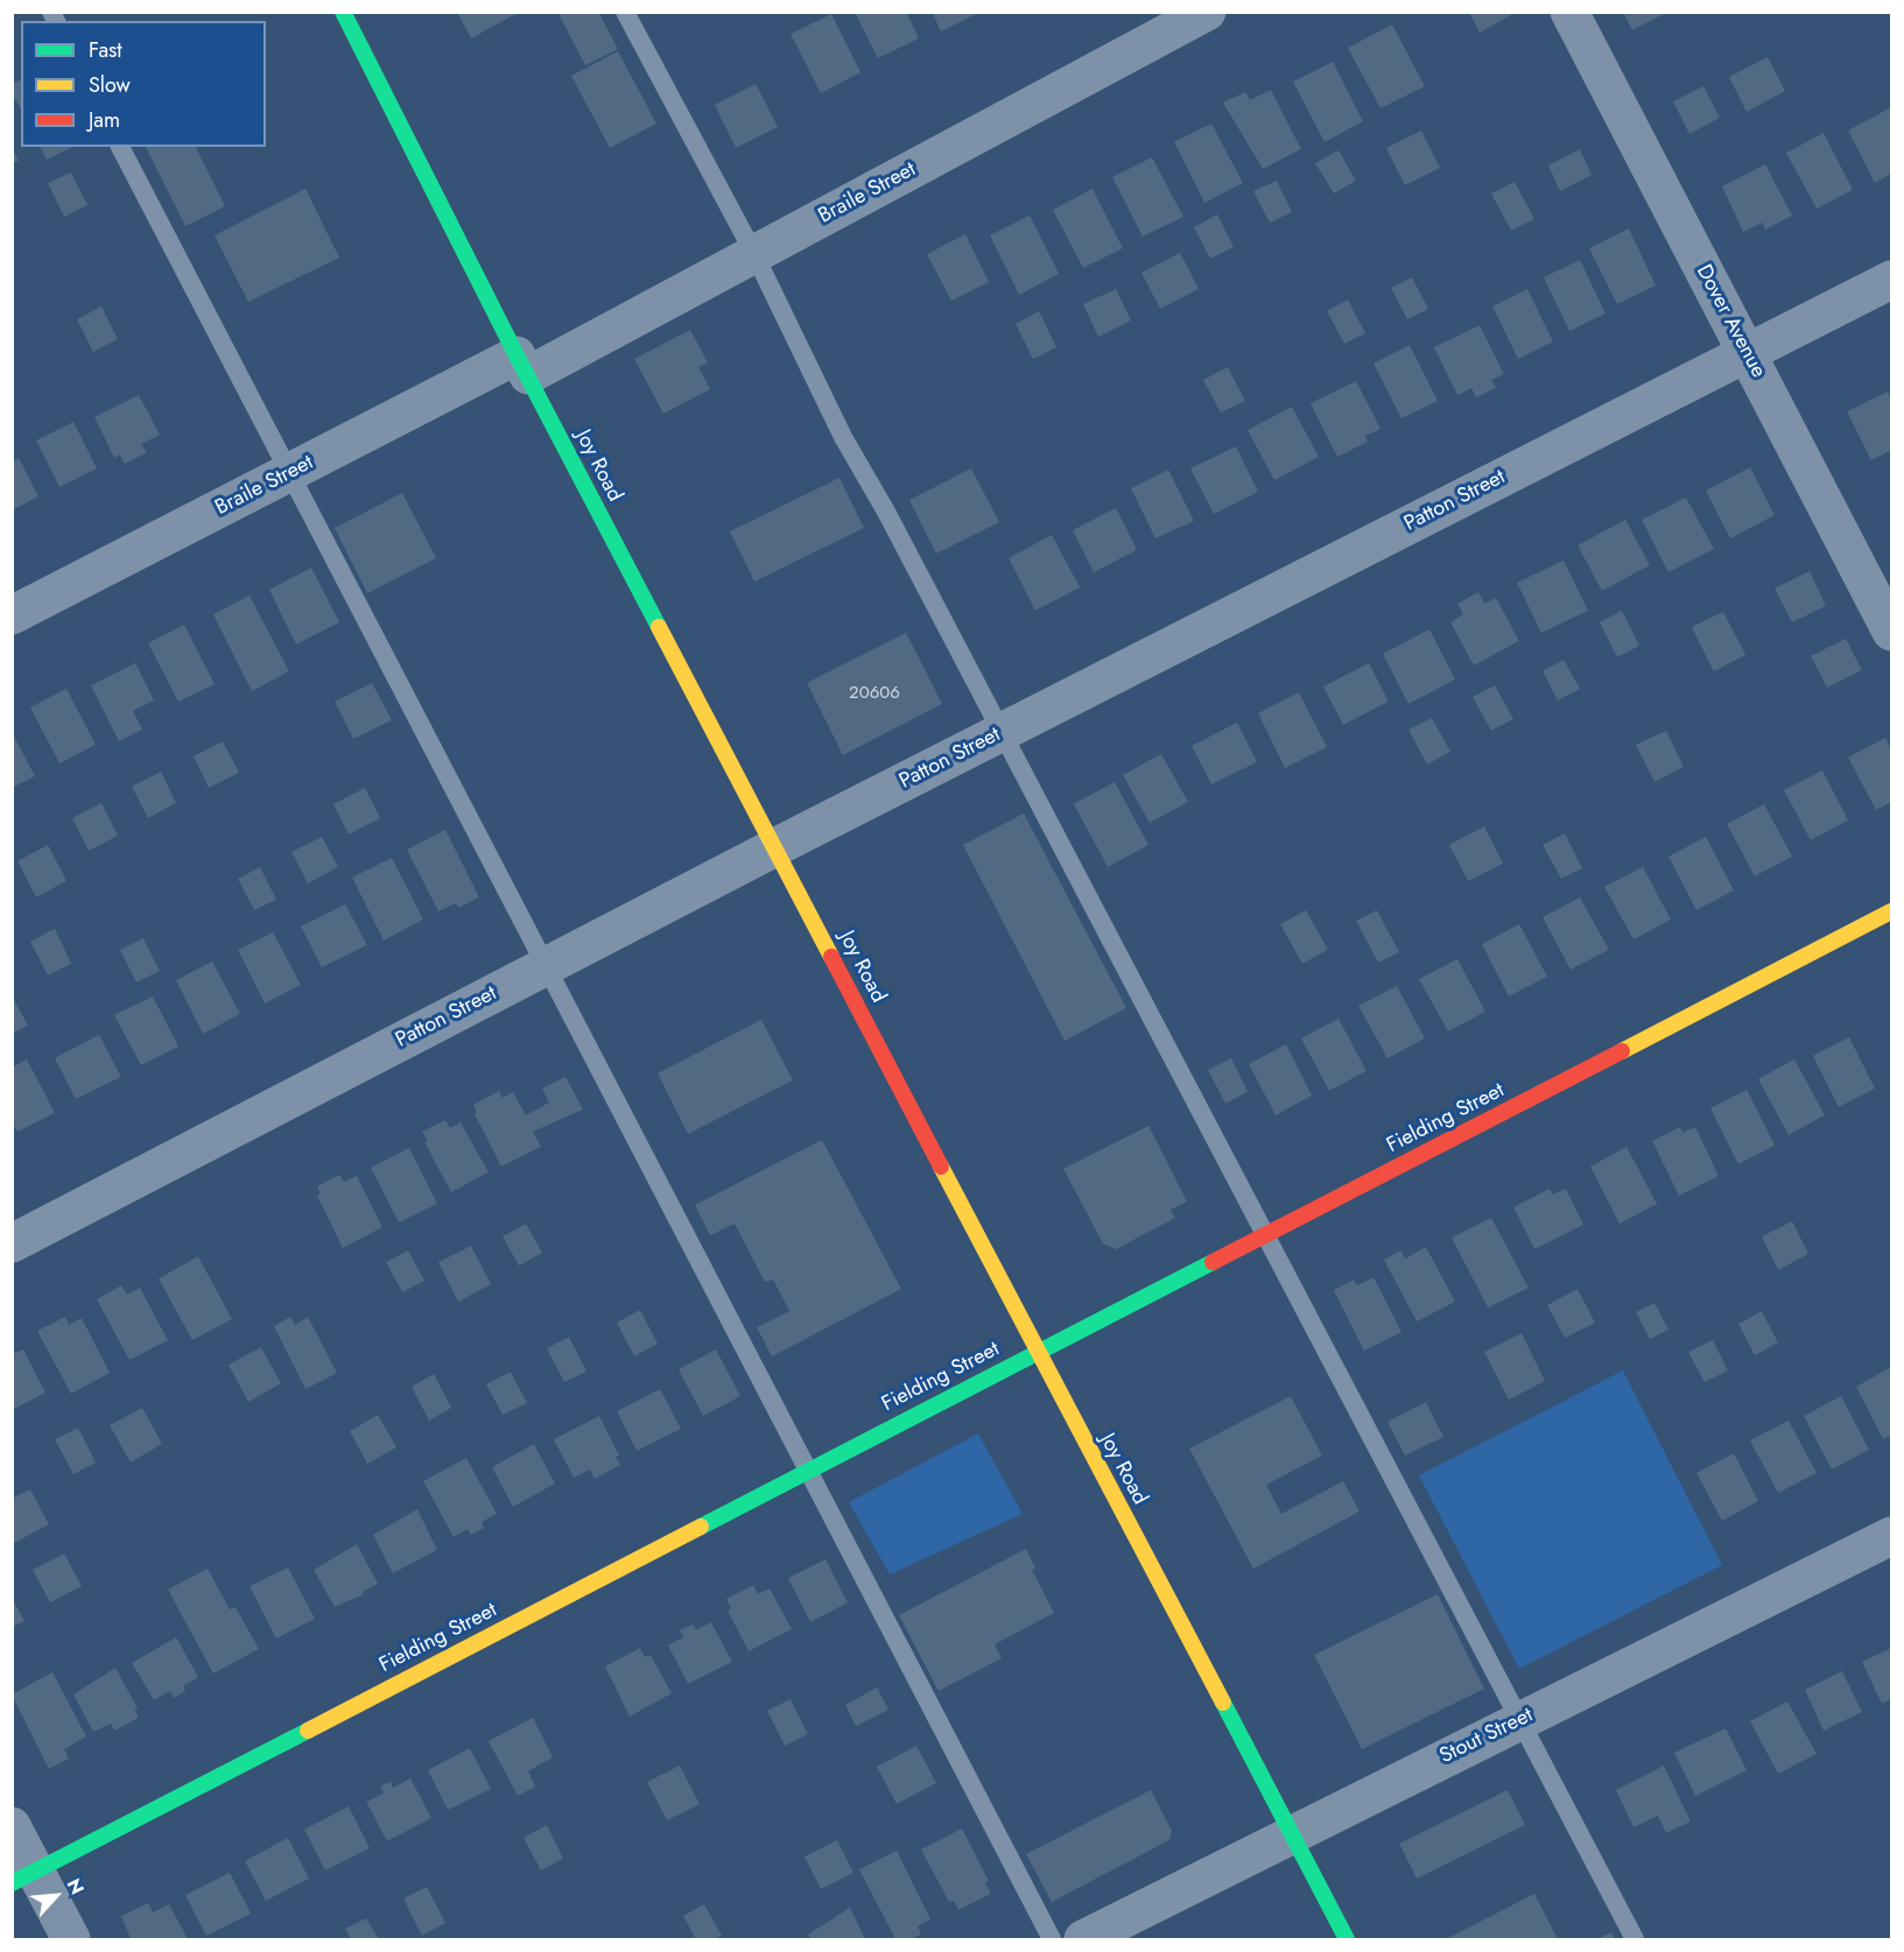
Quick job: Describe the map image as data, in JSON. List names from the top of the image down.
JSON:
{
  "streets": {
    "main road": ["Joy Road", "Fielding Street"],
    "street": [
      "Braile Street",
      "Dover Avenue",
      "Patton Street",
      "Stout Street"
    ]
  },
  "crossings": [
    ["Braile Street", "Joy Road"],
    ["Dover Avenue", "Patton Street"],
    ["Joy Road", "Patton Street"],
    ["Joy Road", "Fielding Street"],
    ["Joy Road", "Stout Street"]
  ],
  "house_numbers": ["20606"],
  "legend": ["Fast", "Slow", "Jam"],
  "north": "top right"
}
